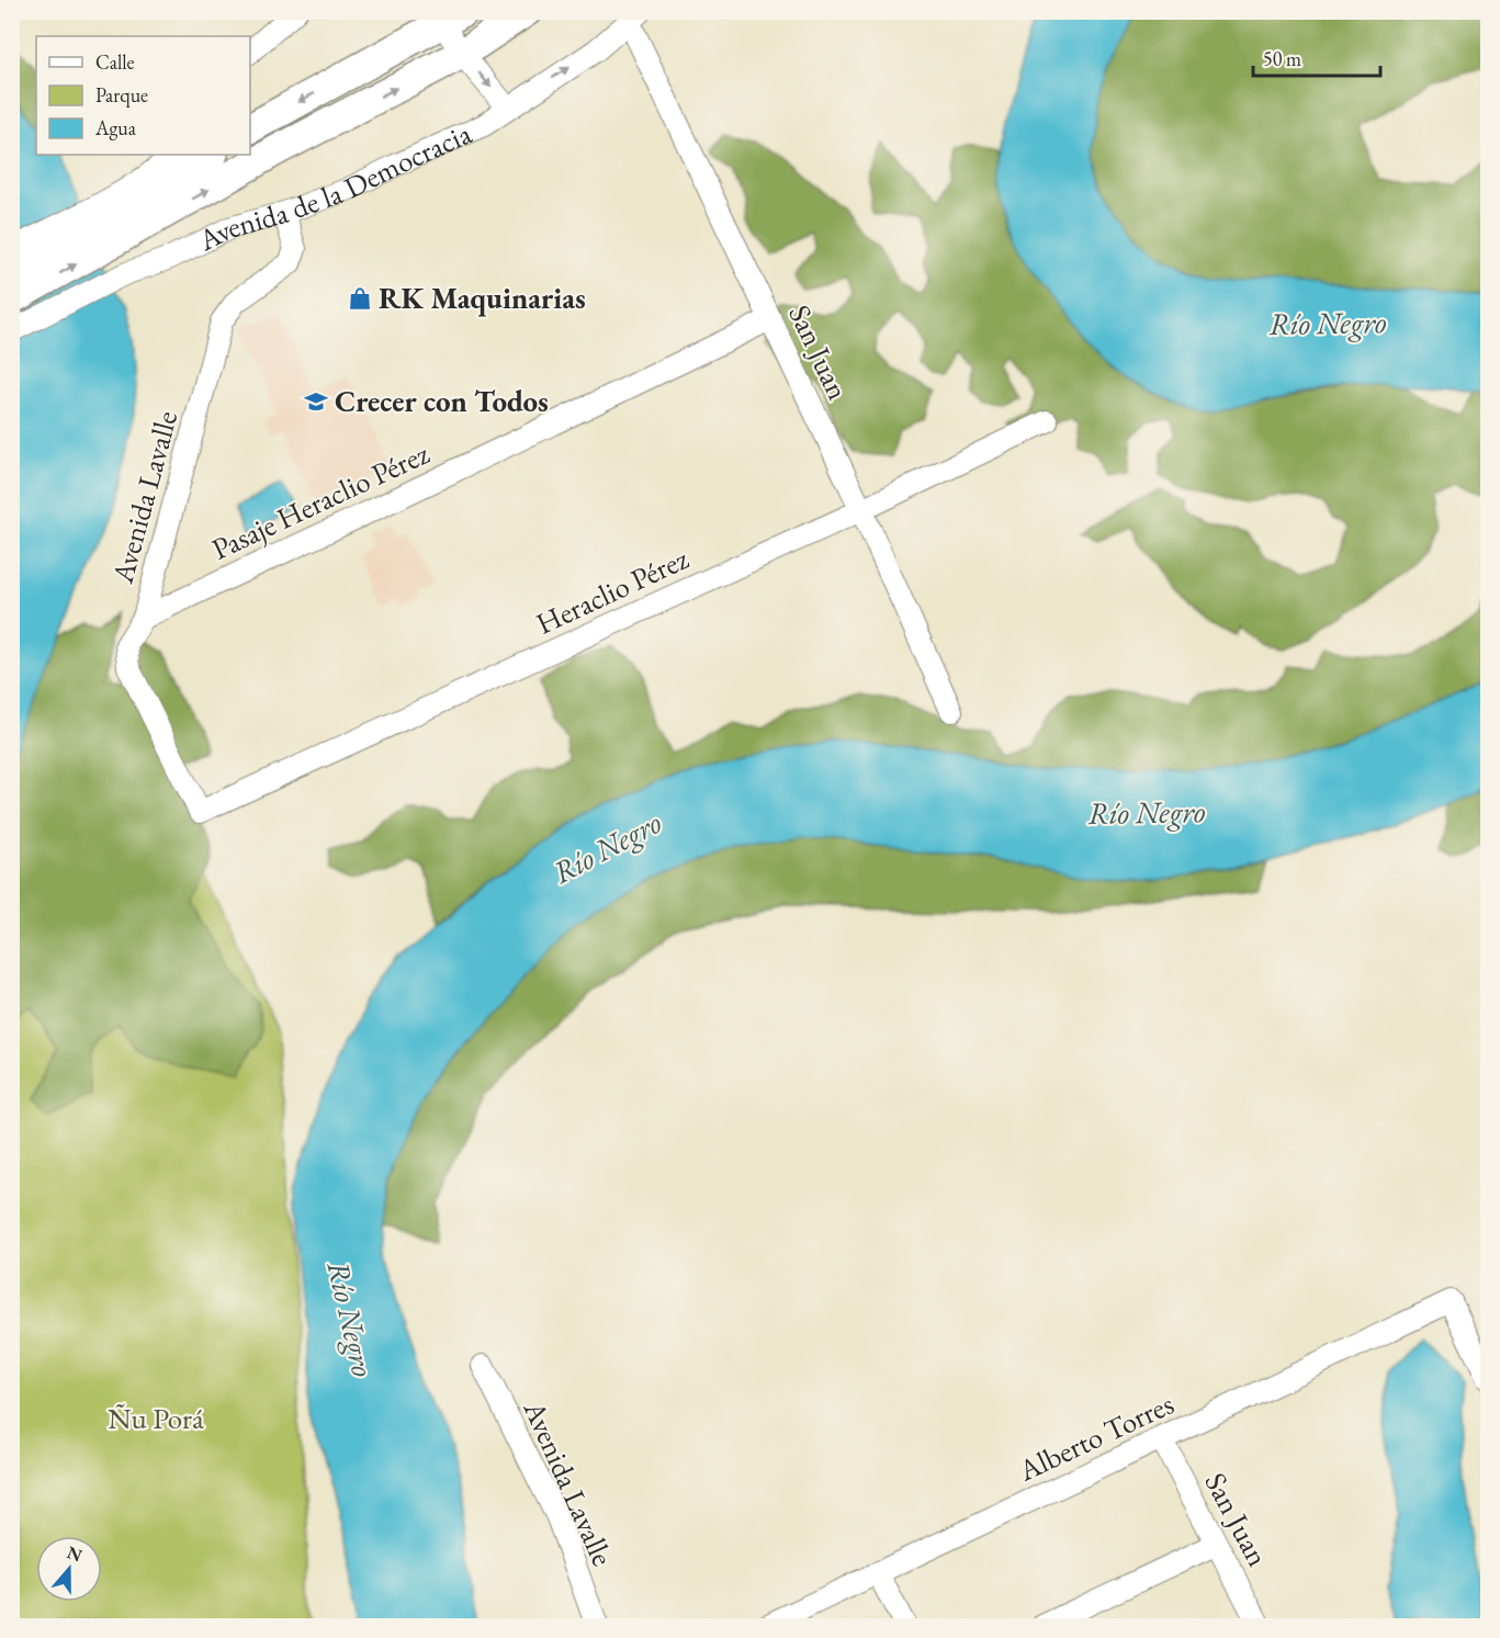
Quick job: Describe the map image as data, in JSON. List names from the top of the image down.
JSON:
{
  "streets": {
    "highway": ["Avenida de la Democracia"],
    "street": [
      "San Juan",
      "Avenida Lavalle",
      "Pasaje Heraclio Pérez",
      "Heraclio Pérez",
      "Alberto Torres"
    ]
  },
  "crossings": [
    ["Avenida de la Democracia", "San Juan"],
    ["Avenida de la Democracia", "Avenida Lavalle"],
    ["San Juan", "Pasaje Heraclio Pérez"],
    ["San Juan", "Heraclio Pérez"],
    ["San Juan", "Alberto Torres"],
    ["Avenida Lavalle", "Pasaje Heraclio Pérez"],
    ["Avenida Lavalle", "Heraclio Pérez"]
  ],
  "water": ["Río Negro"],
  "parks": ["Ñu Porá"],
  "places": {
    "shop": ["RK Maquinarias"],
    "school or university": ["Crecer con Todos"]
  },
  "legend": ["Calle", "Parque", "Agua"],
  "scale_bar": "50 m",
  "north": "top"
}
